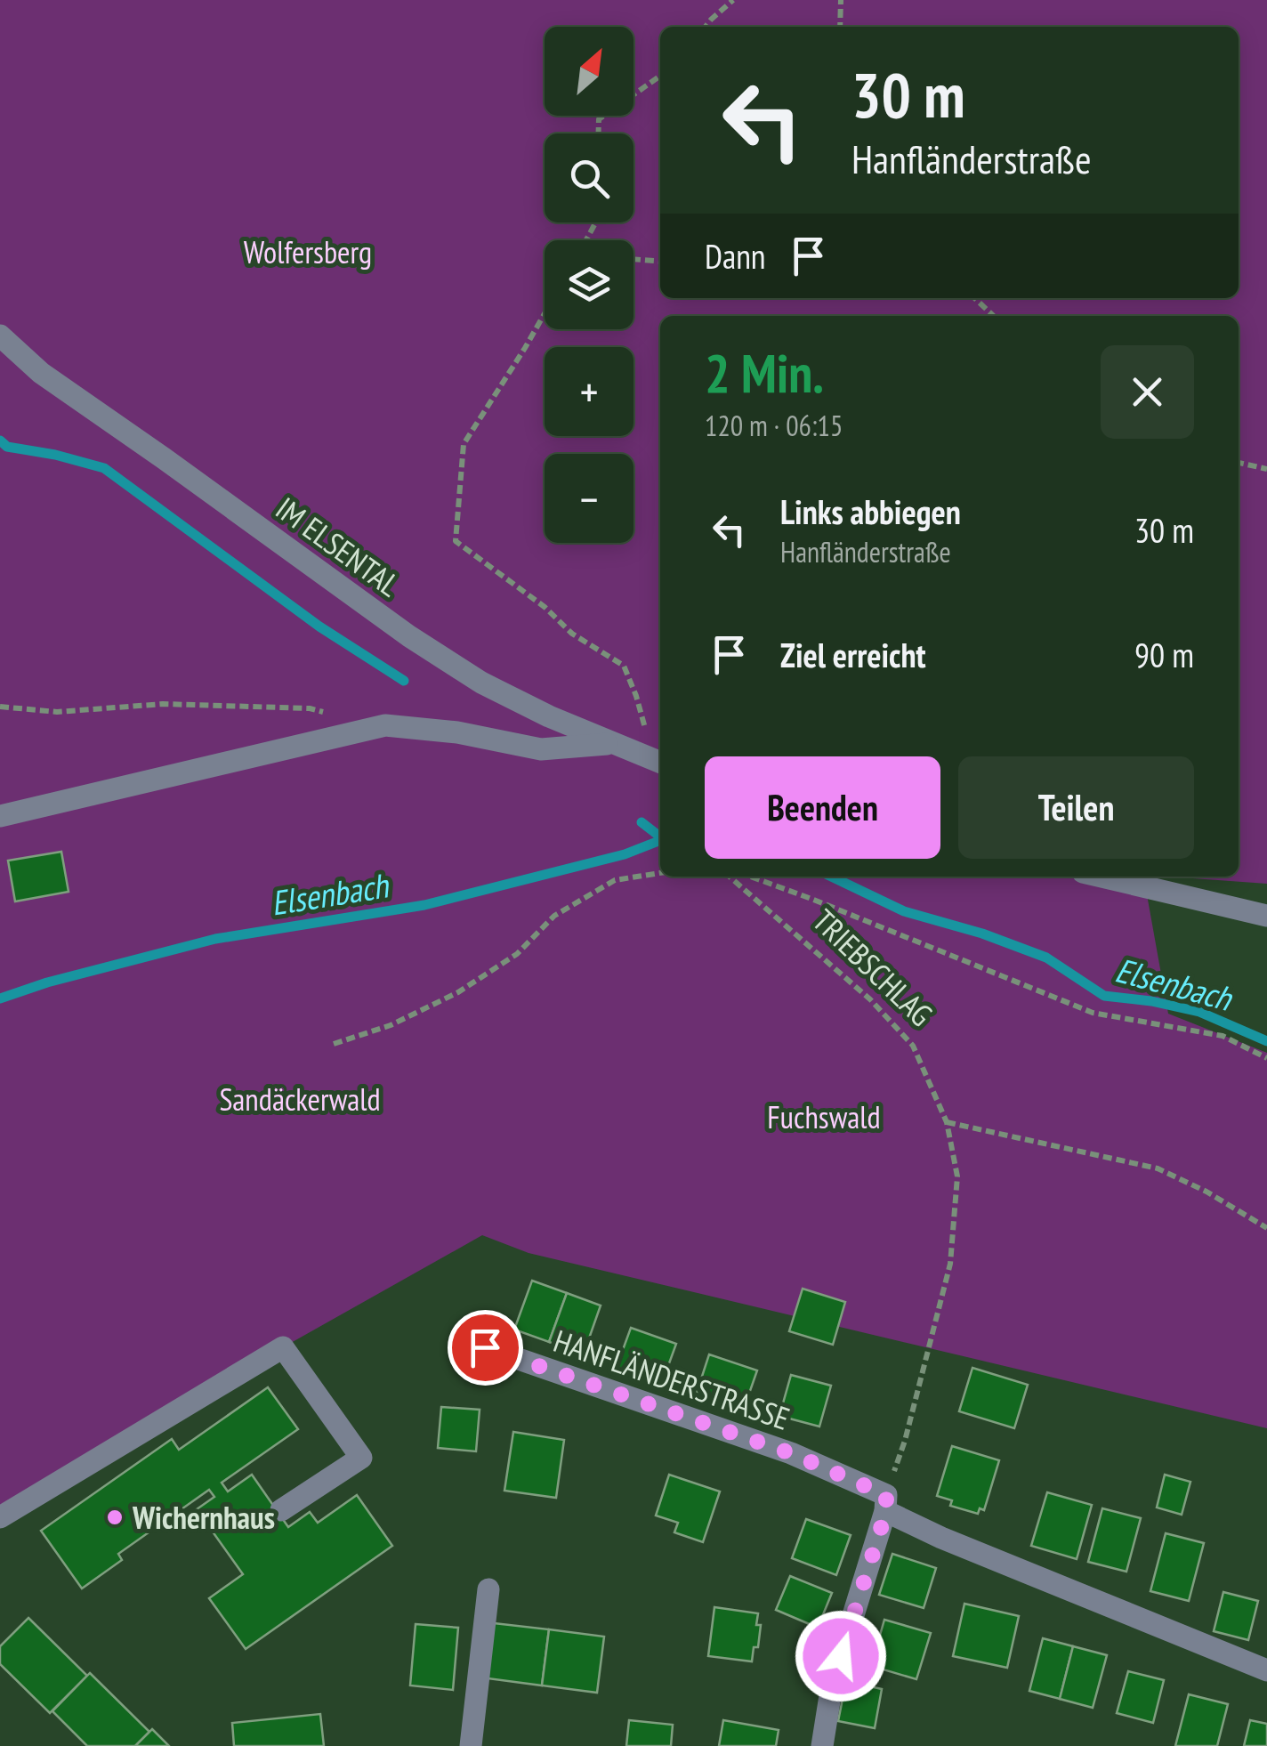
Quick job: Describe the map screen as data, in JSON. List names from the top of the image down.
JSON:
{
  "streets": {
    "street": ["IM ELSENTAL", "HANFLÄNDERSTRASSE"],
    "path": ["TRIEBSCHLAG"]
  },
  "water": ["Elsenbach"],
  "parks": ["Wolfersberg", "Sandäckerwald", "Fuchswald"],
  "places": ["Wichernhaus"],
  "north": "top right",
  "page": {
    "map_buttons": ["+", "−"],
    "turn": ["30 m", "Hanfländerstraße"],
    "then": "Dann",
    "heading": ["2 Min.", "120 m · 06:15"],
    "list": [
      {
        "name": "Links abbiegen",
        "note": "Hanfländerstraße",
        "value": "30 m"
      },
      {
        "name": "Ziel erreicht",
        "value": "90 m"
      }
    ],
    "buttons": ["Beenden", "Teilen"]
  }
}
